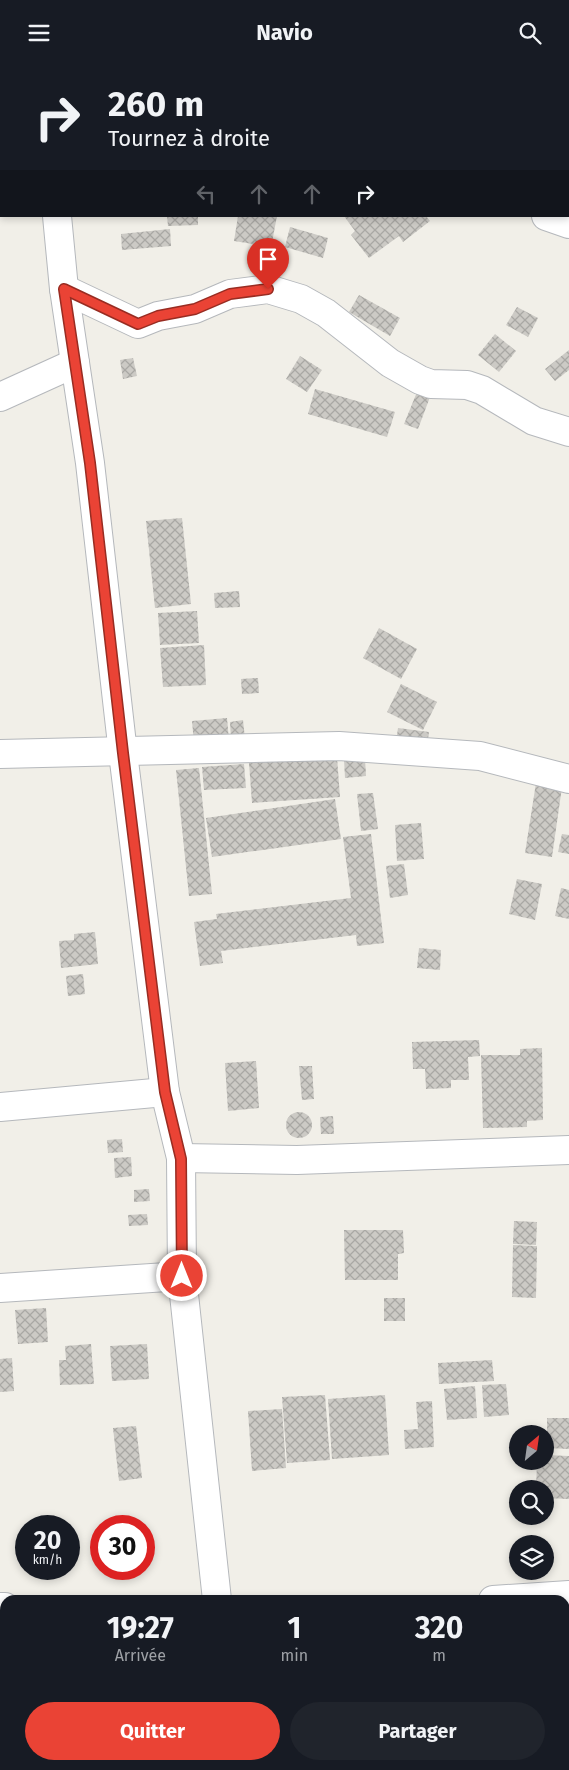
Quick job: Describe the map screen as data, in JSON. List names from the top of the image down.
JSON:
{
  "north": "top right",
  "page": {
    "header": "Navio",
    "turn": ["260 m", "Tournez à droite"],
    "speed": "20 km/h",
    "limit": "30",
    "eta": [
      "19:27",
      "Arrivée",
      "1",
      "min",
      "320",
      "m"
    ],
    "buttons": ["Quitter", "Partager"]
  }
}
